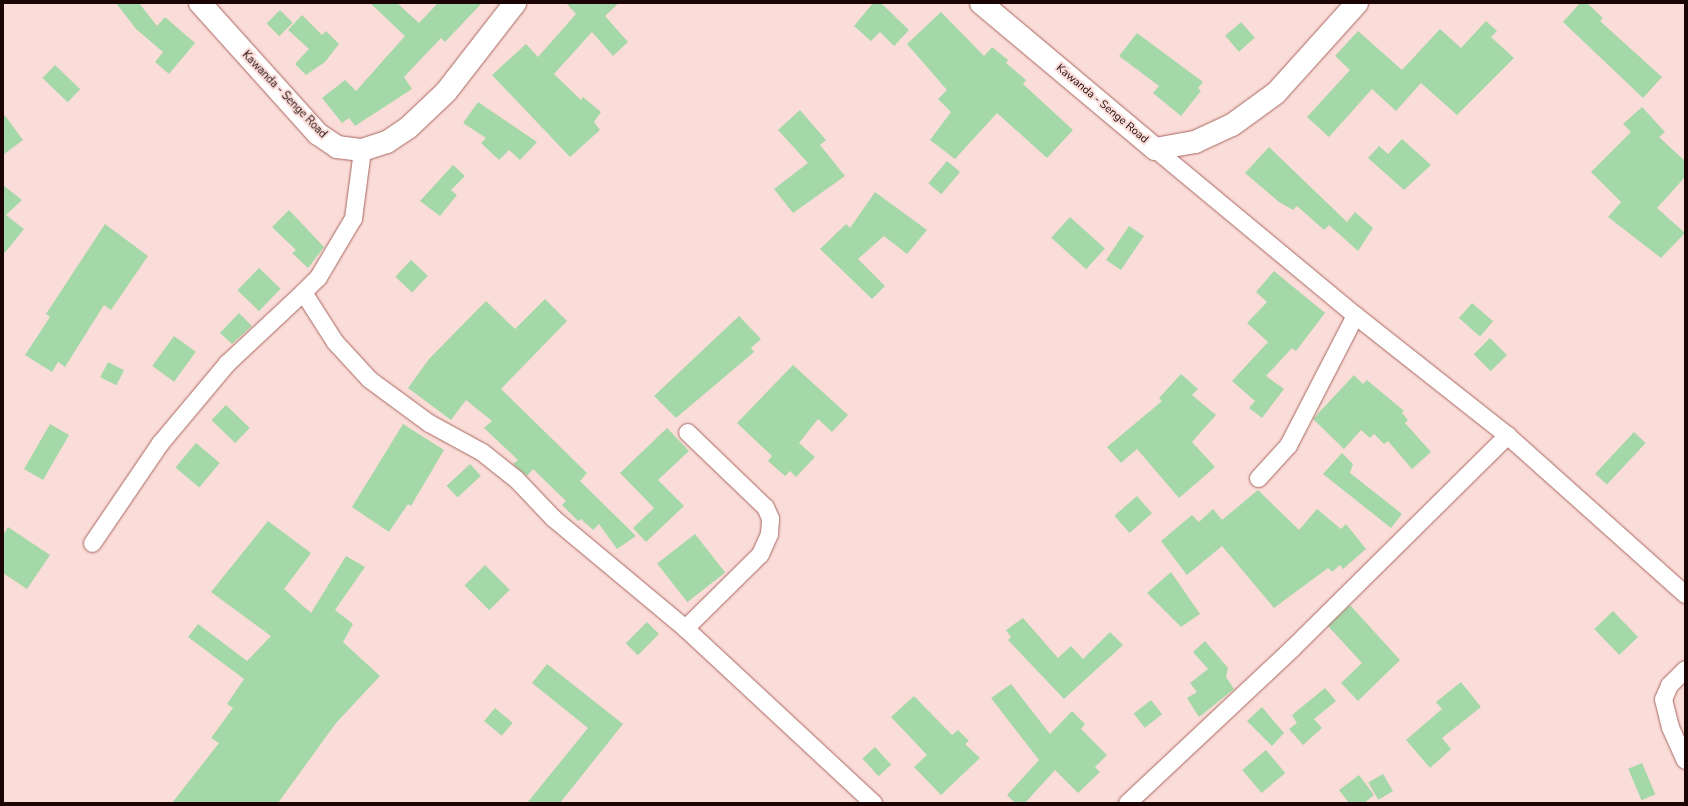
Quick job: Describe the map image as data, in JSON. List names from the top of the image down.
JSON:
{
  "streets": {
    "street": ["Kawanda - Senge Road"]
  }
}
